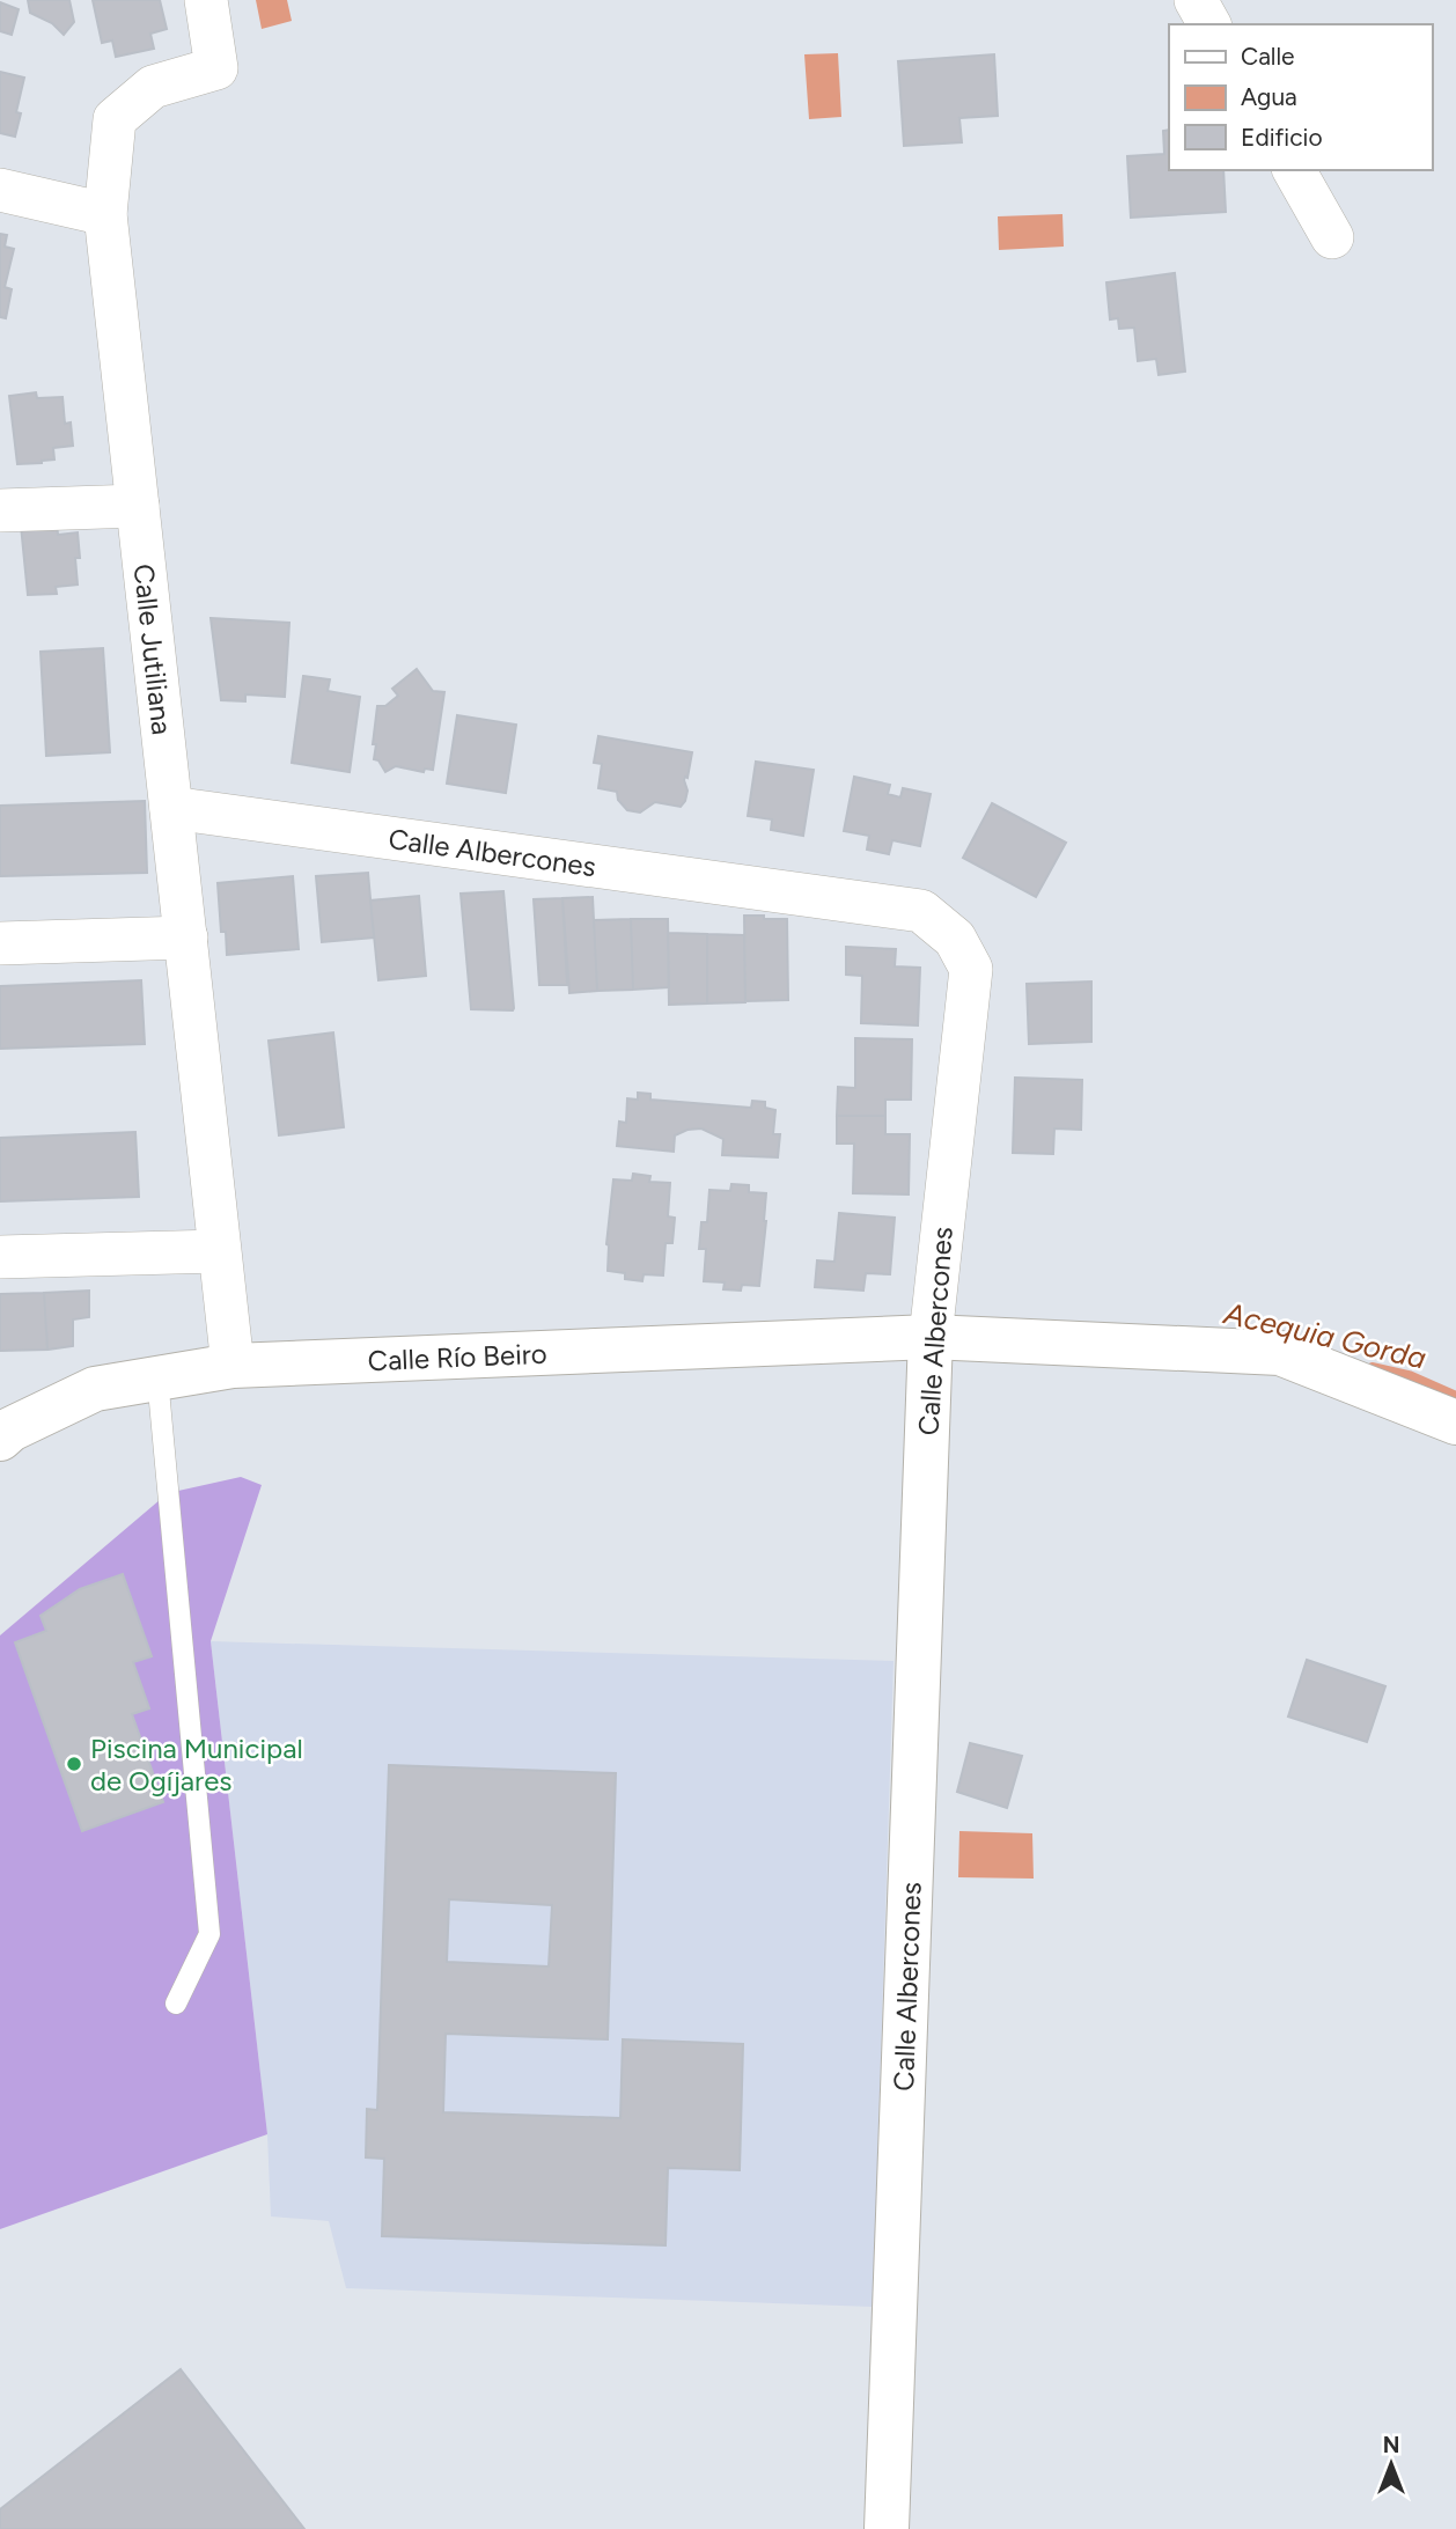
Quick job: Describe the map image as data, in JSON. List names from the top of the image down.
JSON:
{
  "streets": {
    "street": ["Calle Jutiliana", "Calle Albercones", "Calle Río Beiro"]
  },
  "crossings": [
    ["Calle Jutiliana", "Calle Albercones"],
    ["Calle Jutiliana", "Calle Río Beiro"],
    ["Calle Albercones", "Calle Río Beiro"]
  ],
  "water": ["Acequia Gorda"],
  "places": ["Piscina Municipal de Ogíjares"],
  "legend": ["Calle", "Agua", "Edificio"],
  "north": "top"
}
